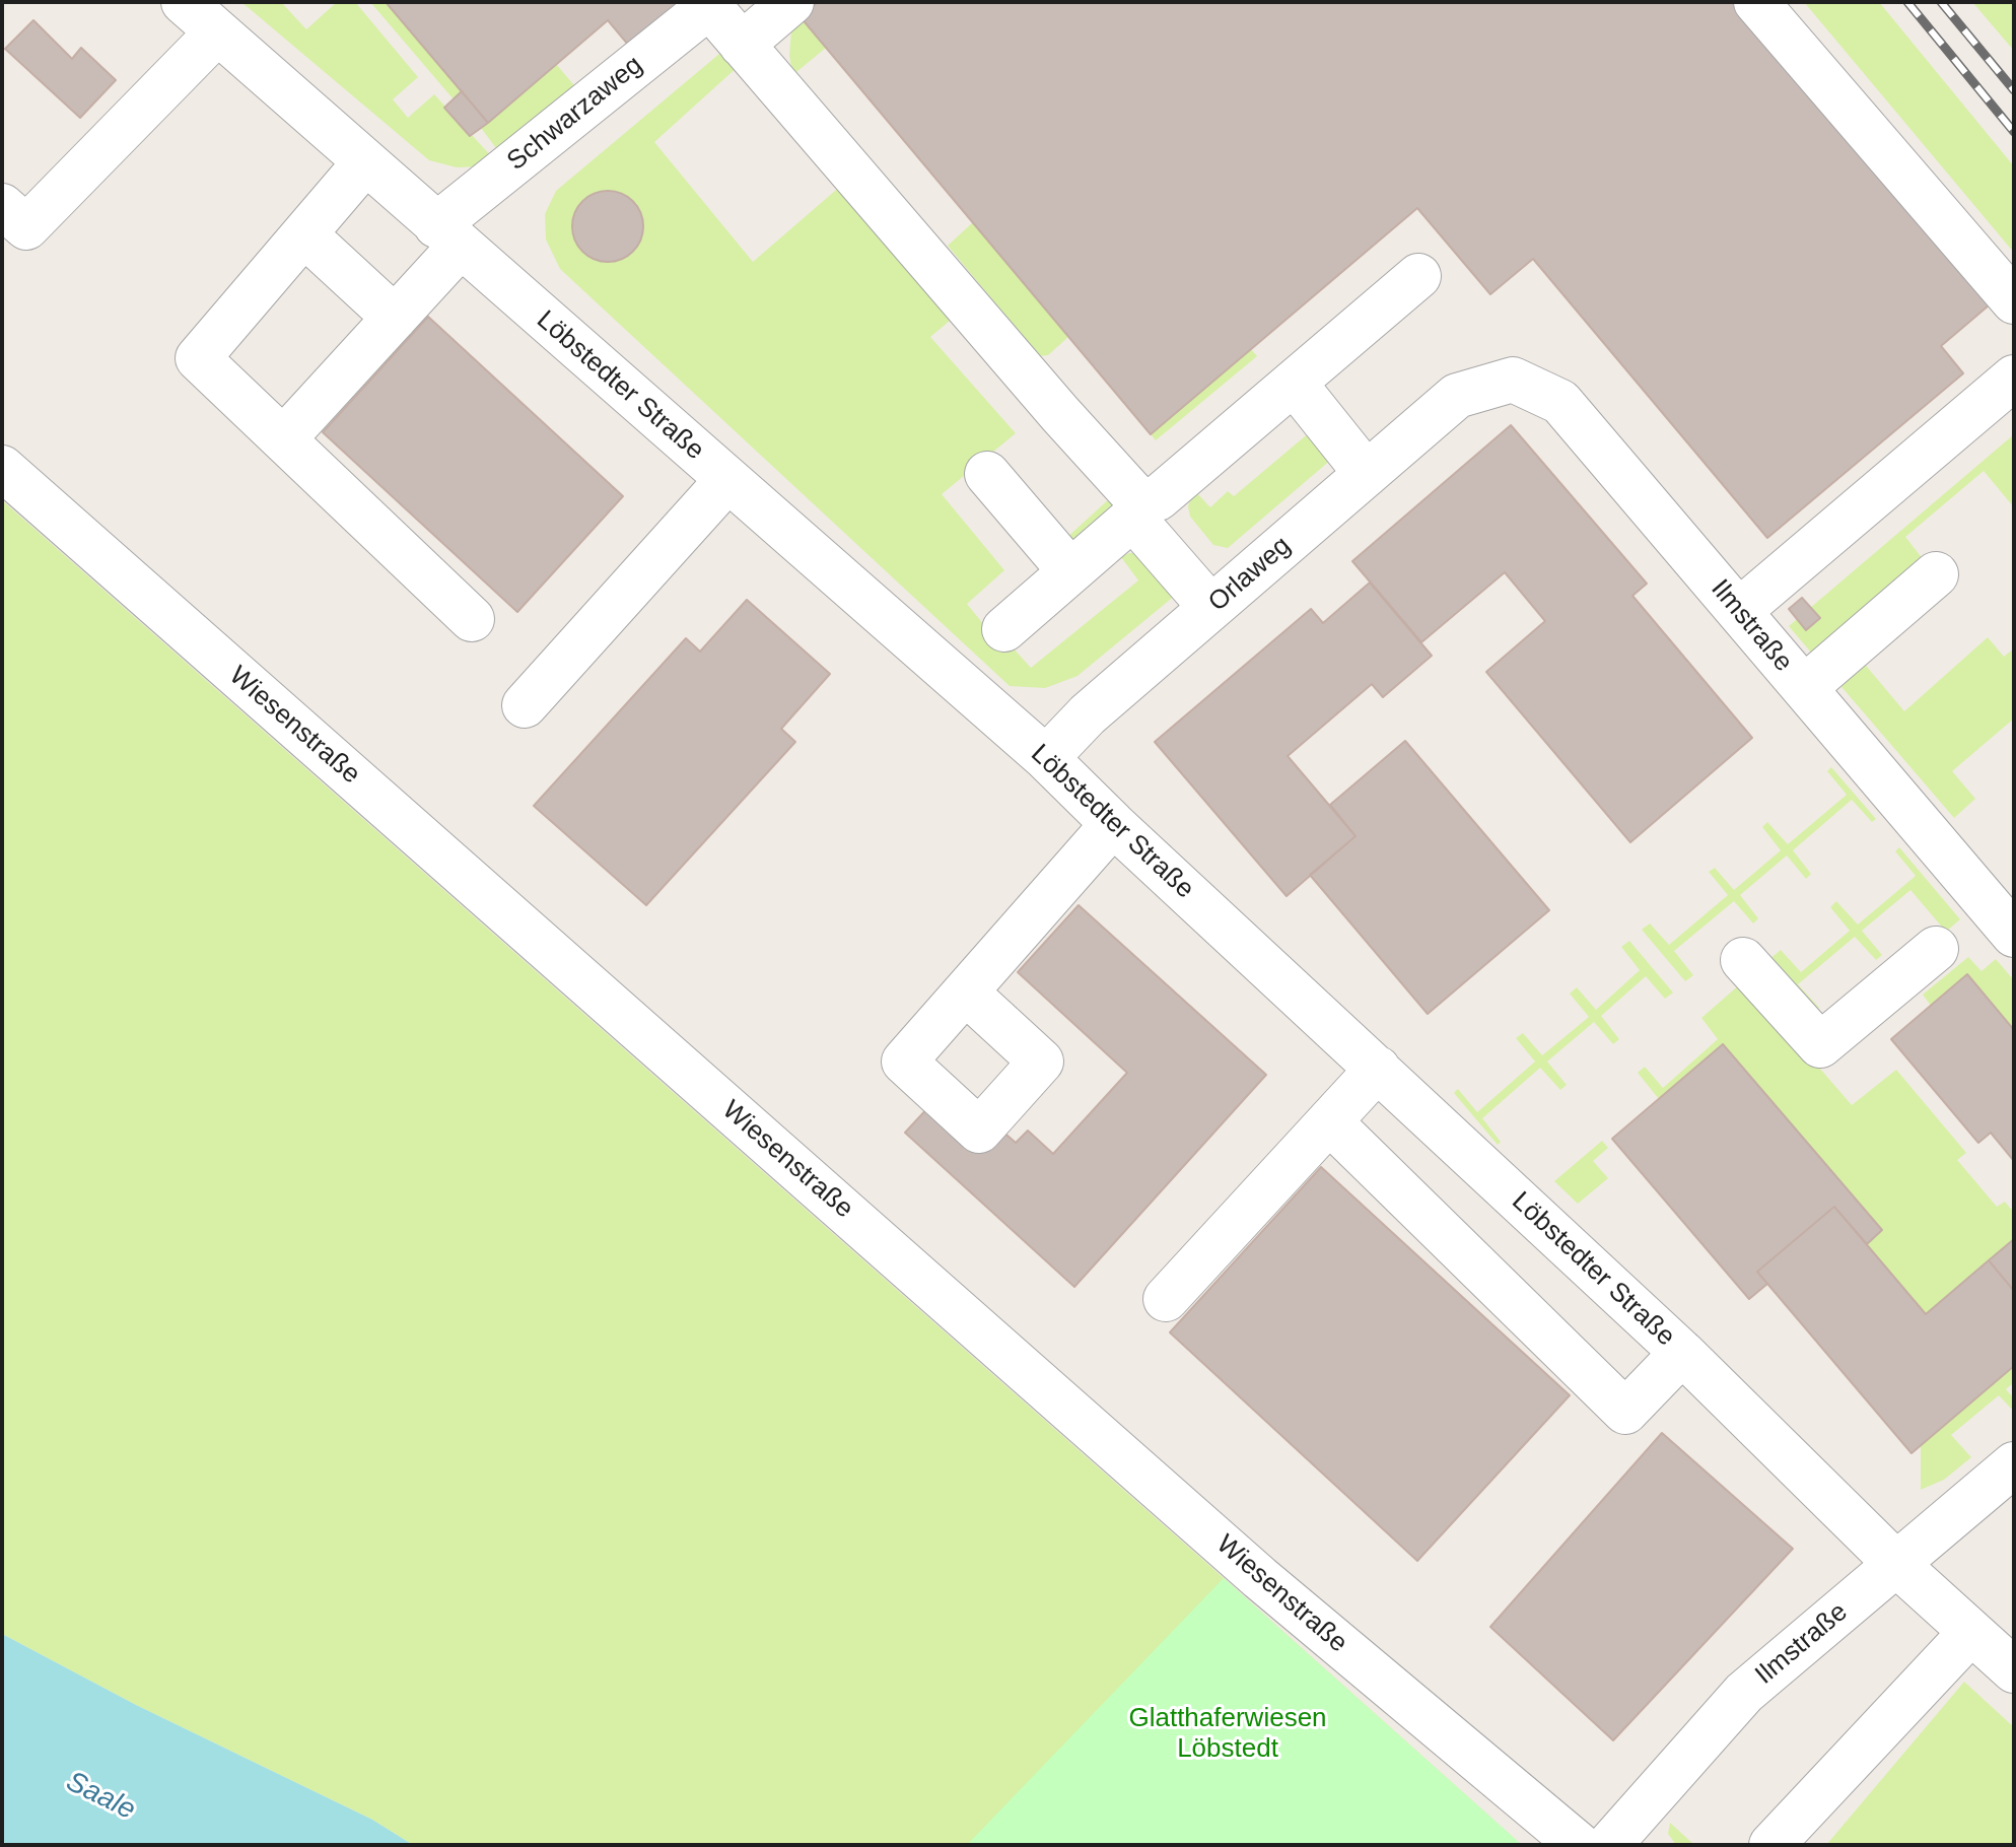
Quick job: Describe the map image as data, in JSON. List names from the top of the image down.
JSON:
{
  "streets": {
    "street": [
      "Schwarzaweg",
      "Löbstedter Straße",
      "Orlaweg",
      "Ilmstraße",
      "Wiesenstraße"
    ]
  },
  "crossings": [
    ["Schwarzaweg", "Löbstedter Straße"],
    ["Löbstedter Straße", "Orlaweg"],
    ["Löbstedter Straße", "Ilmstraße"],
    ["Orlaweg", "Ilmstraße"]
  ],
  "water": ["Saale"],
  "parks": ["Glatthaferwiesen Löbstedt"]
}
